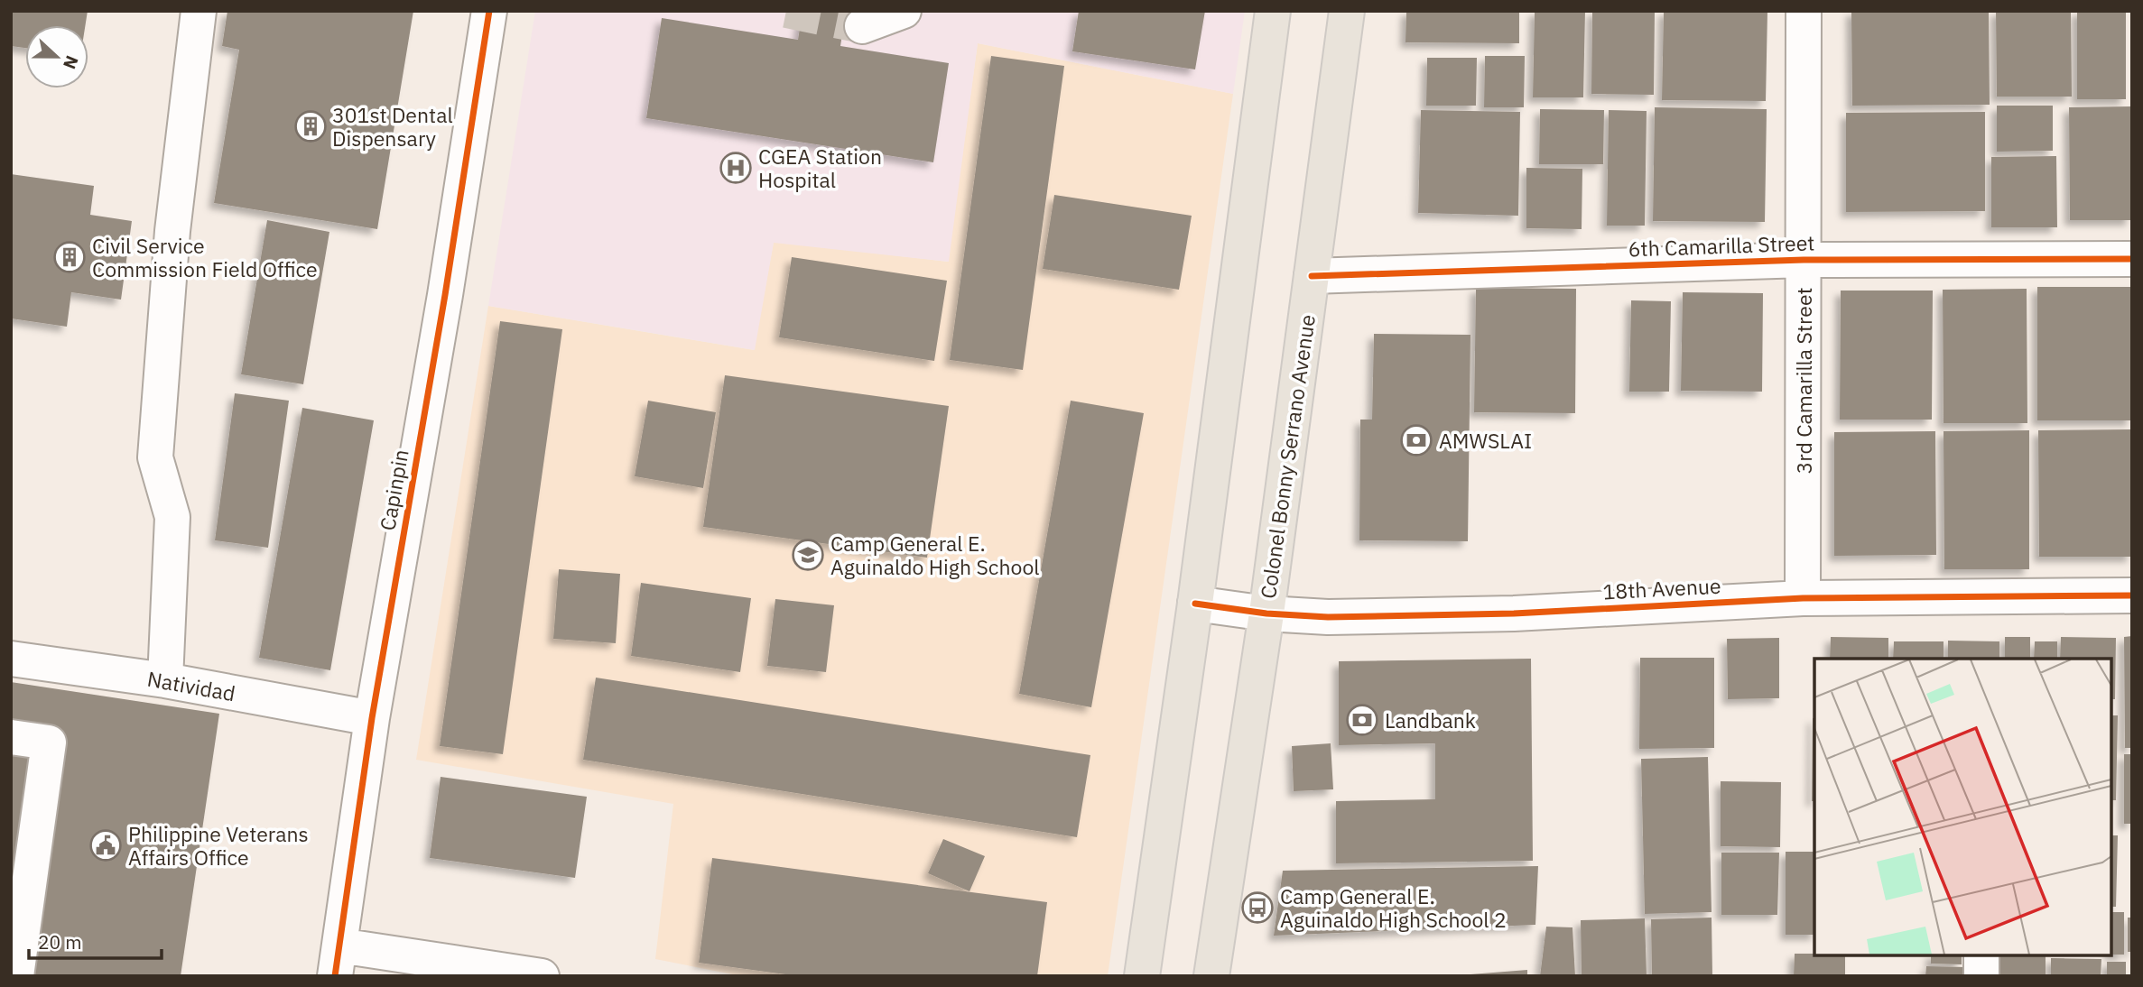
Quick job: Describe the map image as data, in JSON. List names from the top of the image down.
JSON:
{
  "streets": {
    "main road": ["Colonel Bonny Serrano Avenue"],
    "street": [
      "6th Camarilla Street",
      "3rd Camarilla Street",
      "Capinpin",
      "18th Avenue",
      "Natividad"
    ]
  },
  "crossings": [
    ["6th Camarilla Street", "3rd Camarilla Street"],
    ["6th Camarilla Street", "Colonel Bonny Serrano Avenue"],
    ["3rd Camarilla Street", "18th Avenue"],
    ["Colonel Bonny Serrano Avenue", "18th Avenue"],
    ["Capinpin", "Natividad"]
  ],
  "places": {
    "building": ["301st Dental Dispensary", "Civil Service Commission Field Office"],
    "hospital": ["CGEA Station Hospital"],
    "bank": ["AMWSLAI", "Landbank"],
    "school or university": ["Camp General E. Aguinaldo High School"],
    "public building": ["Philippine Veterans Affairs Office"],
    "bus stop": ["Camp General E. Aguinaldo High School 2"]
  },
  "scale_bar": "20 m",
  "north": "right"
}
